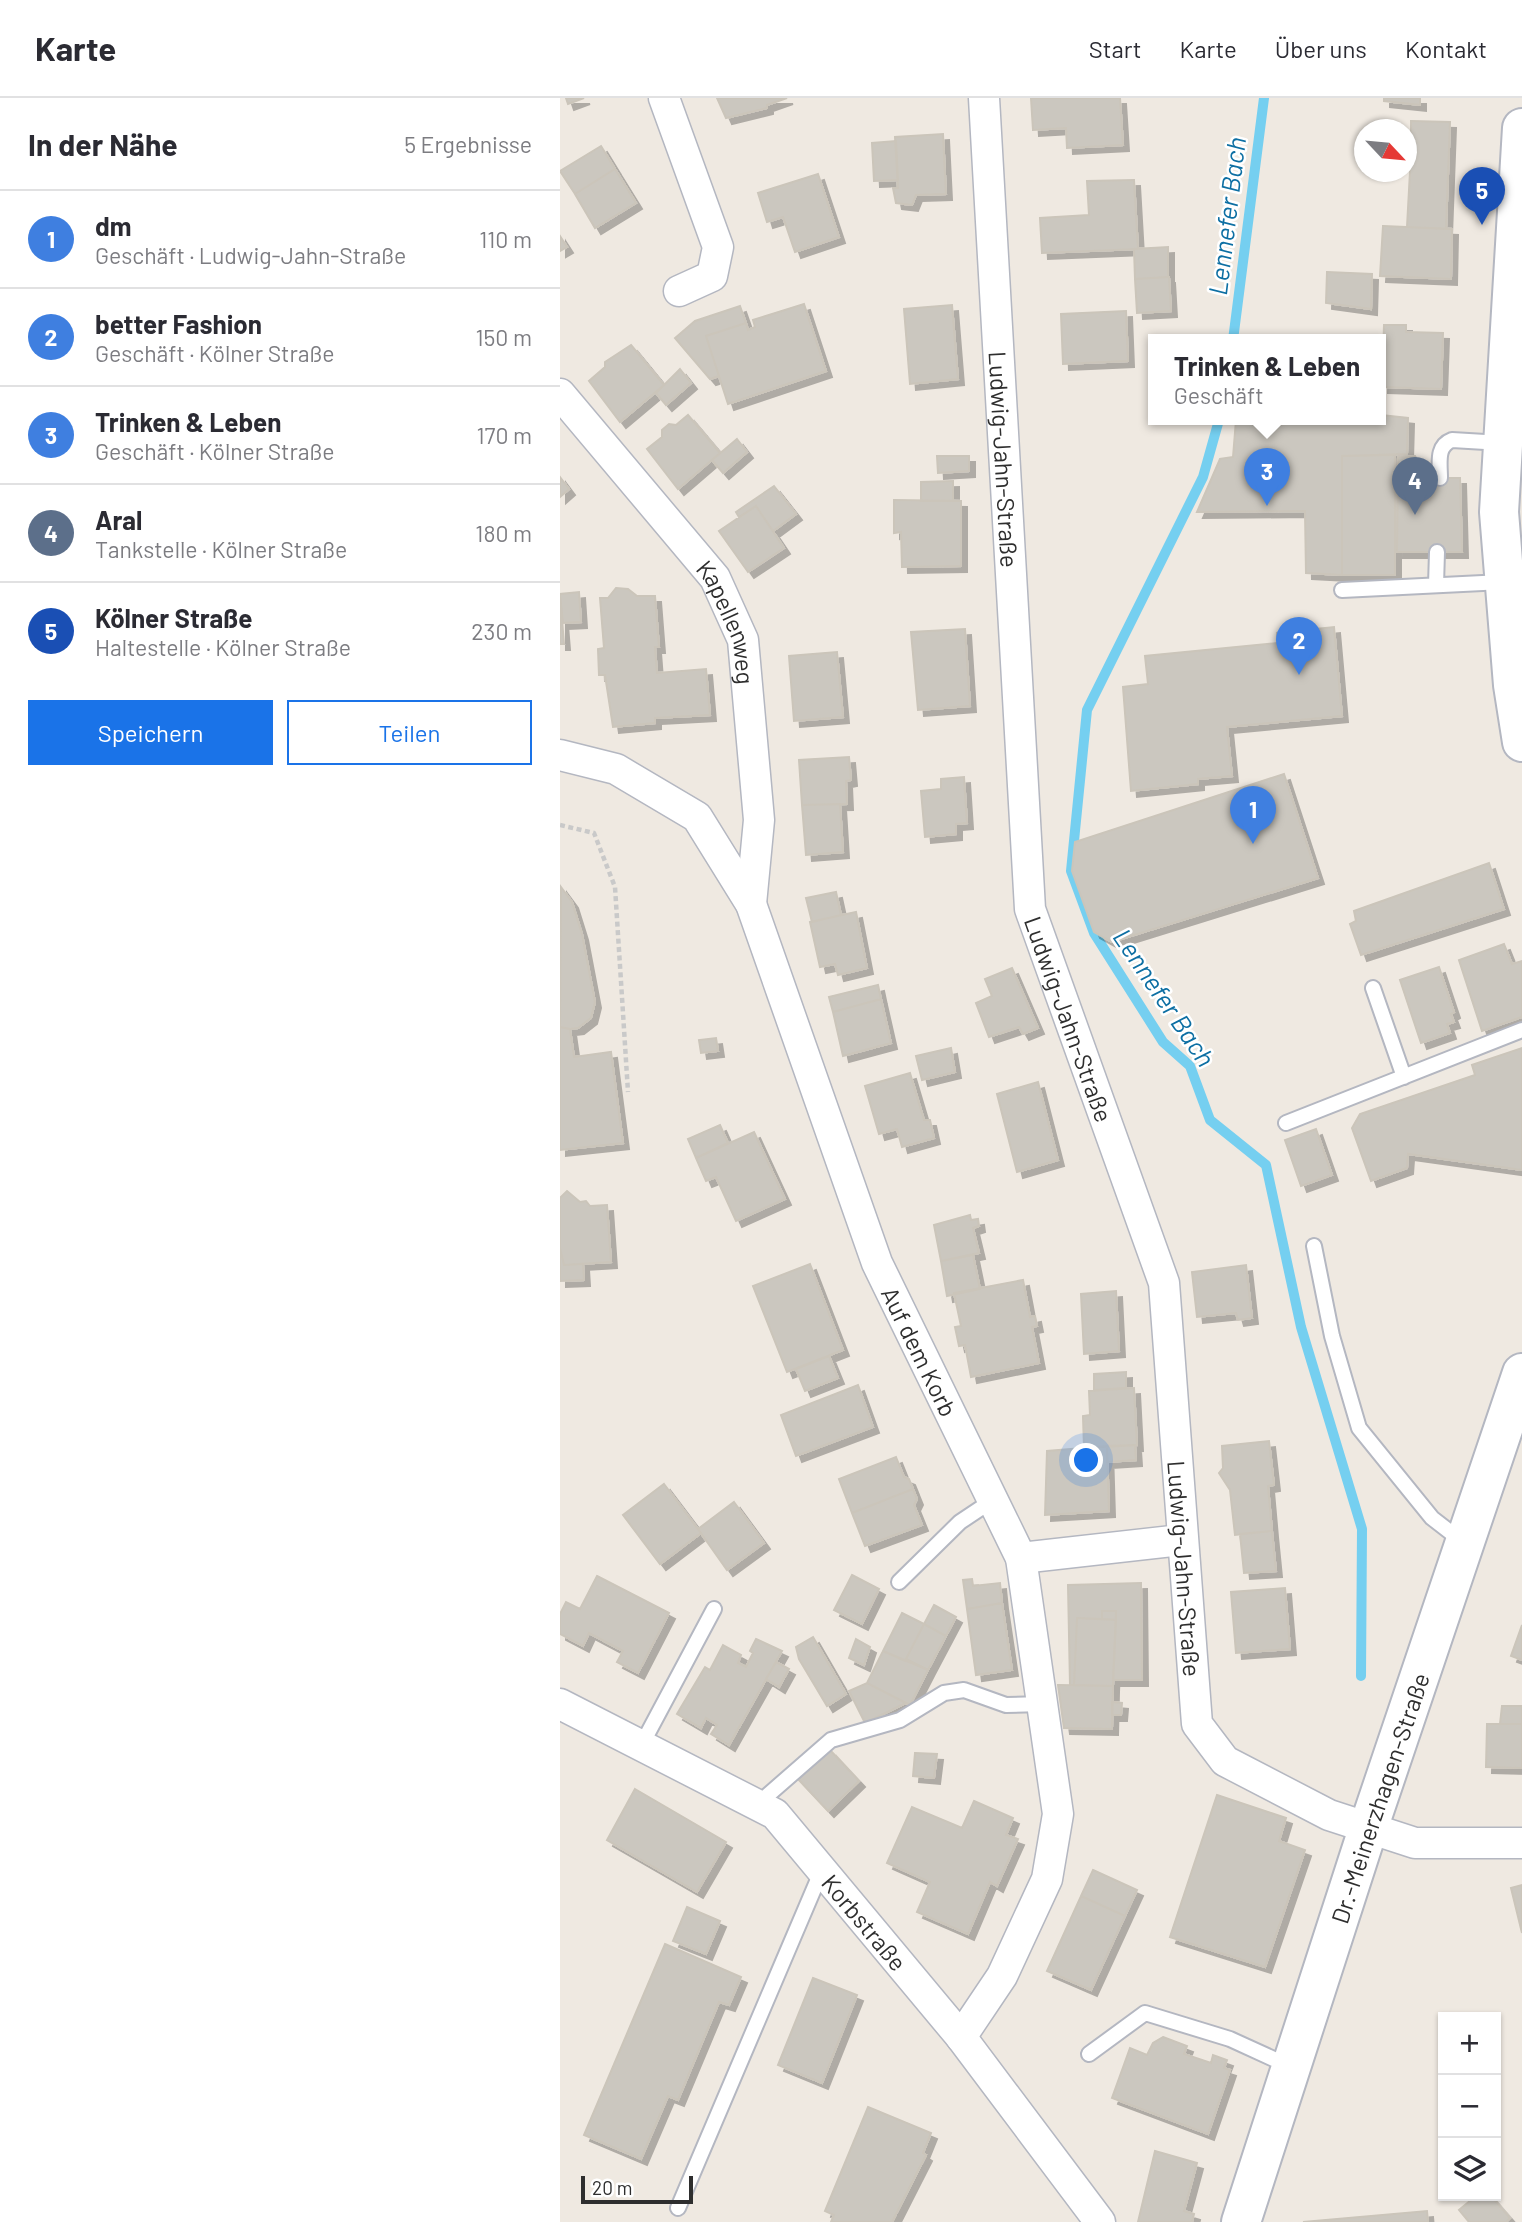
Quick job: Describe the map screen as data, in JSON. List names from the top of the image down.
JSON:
{
  "streets": {
    "main road": ["Dr.-Meinerzhagen-Straße"],
    "street": [
      "Ludwig-Jahn-Straße",
      "Kapellenweg",
      "Auf dem Korb",
      "Korbstraße"
    ]
  },
  "crossings": [
    ["Ludwig-Jahn-Straße", "Dr.-Meinerzhagen-Straße"],
    ["Kapellenweg", "Auf dem Korb"],
    ["Auf dem Korb", "Korbstraße"]
  ],
  "water": ["Lennefer Bach"],
  "scale_bar": "20 m",
  "north": "bottom right",
  "page": {
    "header": "Karte",
    "nav": [
      "Start",
      "Karte",
      "Über uns",
      "Kontakt"
    ],
    "heading": ["In der Nähe", "5 Ergebnisse"],
    "pins": [
      "5",
      "3",
      "4",
      "2",
      "1"
    ],
    "list": [
      {
        "mark": "1",
        "name": "dm",
        "note": "Geschäft · Ludwig-Jahn-Straße",
        "value": "110 m"
      },
      {
        "mark": "2",
        "name": "better Fashion",
        "note": "Geschäft · Kölner Straße",
        "value": "150 m"
      },
      {
        "mark": "3",
        "name": "Trinken & Leben",
        "note": "Geschäft · Kölner Straße",
        "value": "170 m"
      },
      {
        "mark": "4",
        "name": "Aral",
        "note": "Tankstelle · Kölner Straße",
        "value": "180 m"
      },
      {
        "mark": "5",
        "name": "Kölner Straße",
        "note": "Haltestelle · Kölner Straße",
        "value": "230 m"
      }
    ],
    "popup": ["Trinken & Leben", "Geschäft"],
    "buttons": ["Speichern", "Teilen"],
    "map_buttons": ["+", "−"],
    "scale": "20 m"
  }
}
